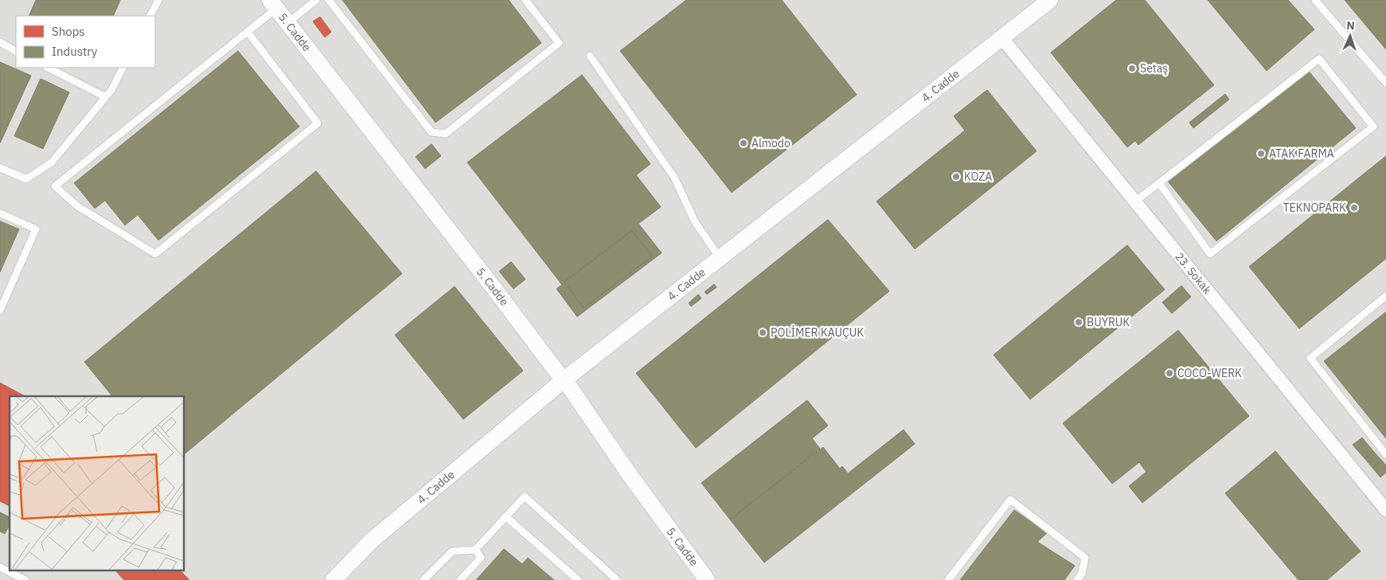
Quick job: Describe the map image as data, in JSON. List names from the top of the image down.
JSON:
{
  "streets": {
    "street": ["5. Cadde", "4. Cadde", "23. Sokak"]
  },
  "crossings": [
    ["5. Cadde", "4. Cadde"],
    ["4. Cadde", "23. Sokak"]
  ],
  "places": [
    "Setaş",
    "Almodo",
    "ATAK FARMA",
    "KOZA",
    "TEKNOPARK",
    "BUYRUK",
    "POLİMER KAUÇUK",
    "COCO-WERK"
  ],
  "legend": ["Shops", "Industry"],
  "north": "top"
}
